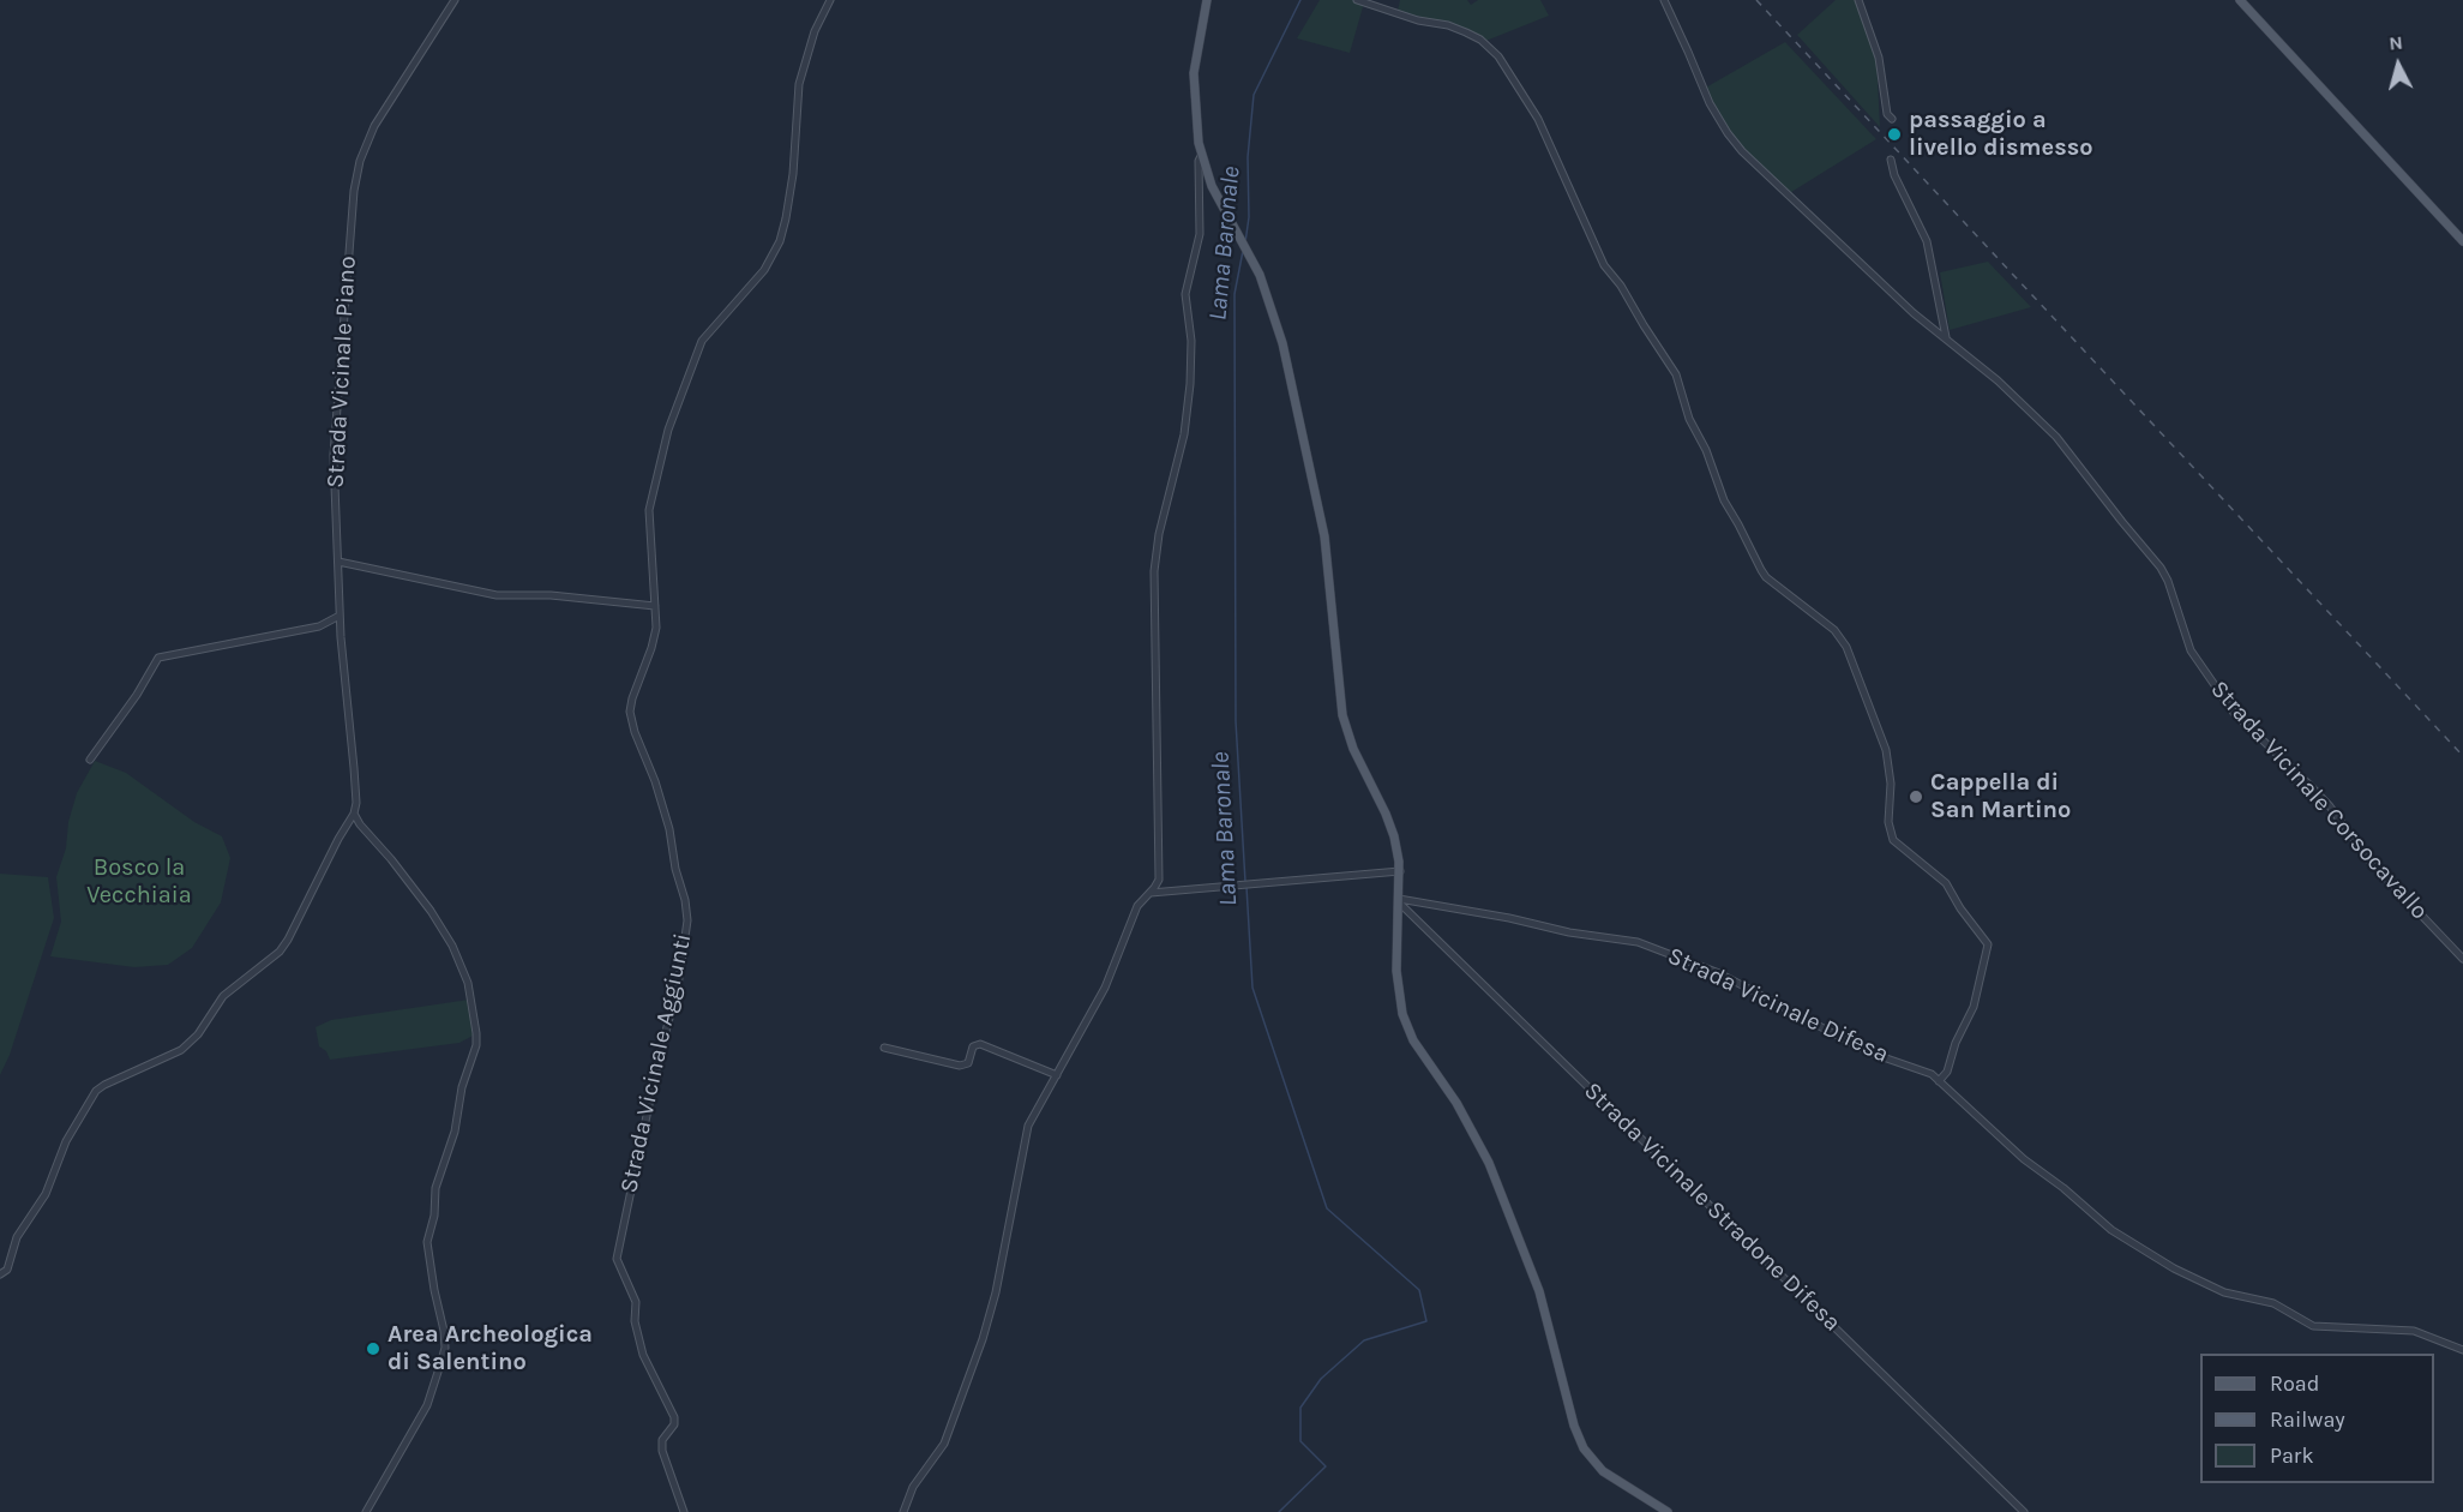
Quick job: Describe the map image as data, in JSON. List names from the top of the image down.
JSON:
{
  "streets": {
    "street": [
      "Strada Vicinale Piano",
      "Strada Vicinale Corsocavallo",
      "Strada Vicinale Difesa",
      "Strada Vicinale Aggiunti",
      "Strada Vicinale Stradone Difesa"
    ]
  },
  "crossings": [
    ["Strada Vicinale Difesa", "Strada Vicinale Stradone Difesa"]
  ],
  "water": ["Lama Baronale"],
  "parks": ["Bosco la Vecchiaia"],
  "places": ["passaggio a livello dismesso", "Cappella di San Martino", "Area Archeologica di Salentino"],
  "legend": ["Road", "Railway", "Park"],
  "north": "top"
}
